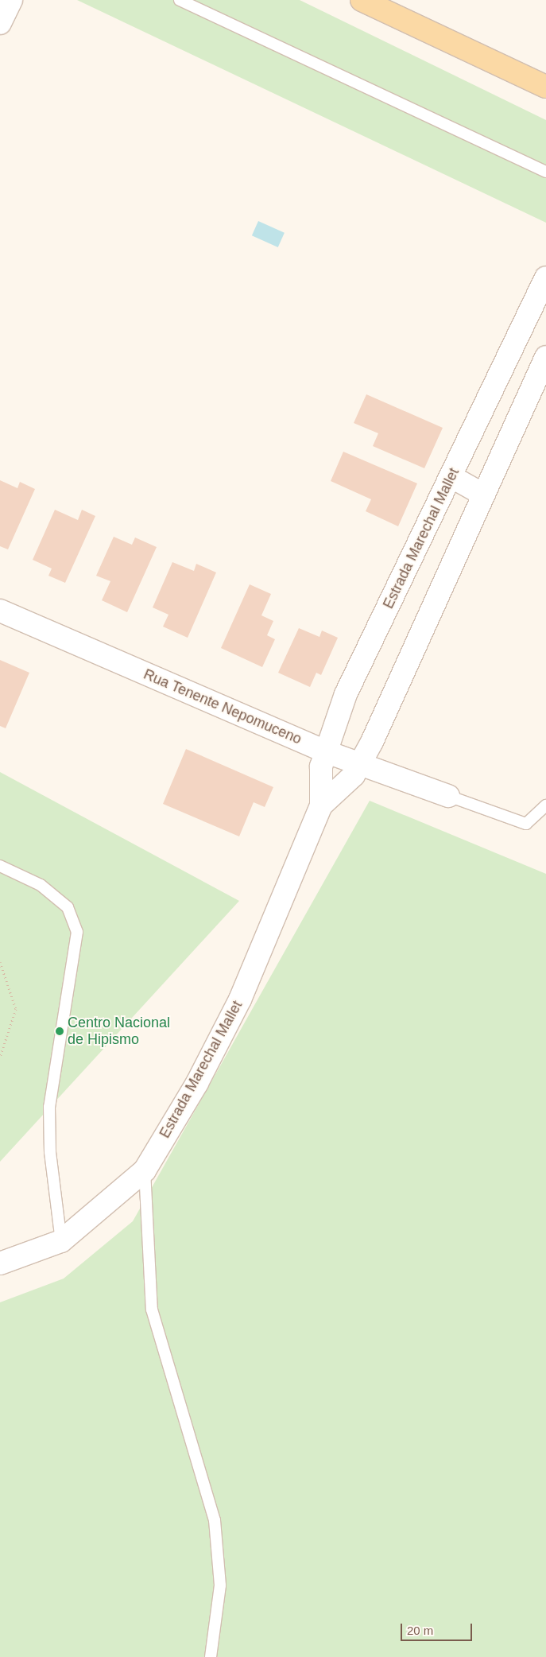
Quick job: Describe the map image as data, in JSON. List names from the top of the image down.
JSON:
{
  "streets": {
    "street": ["Estrada Marechal Mallet", "Rua Tenente Nepomuceno"]
  },
  "crossings": [
    ["Estrada Marechal Mallet", "Rua Tenente Nepomuceno"]
  ],
  "places": ["Centro Nacional de Hipismo"],
  "scale_bar": "20 m"
}
